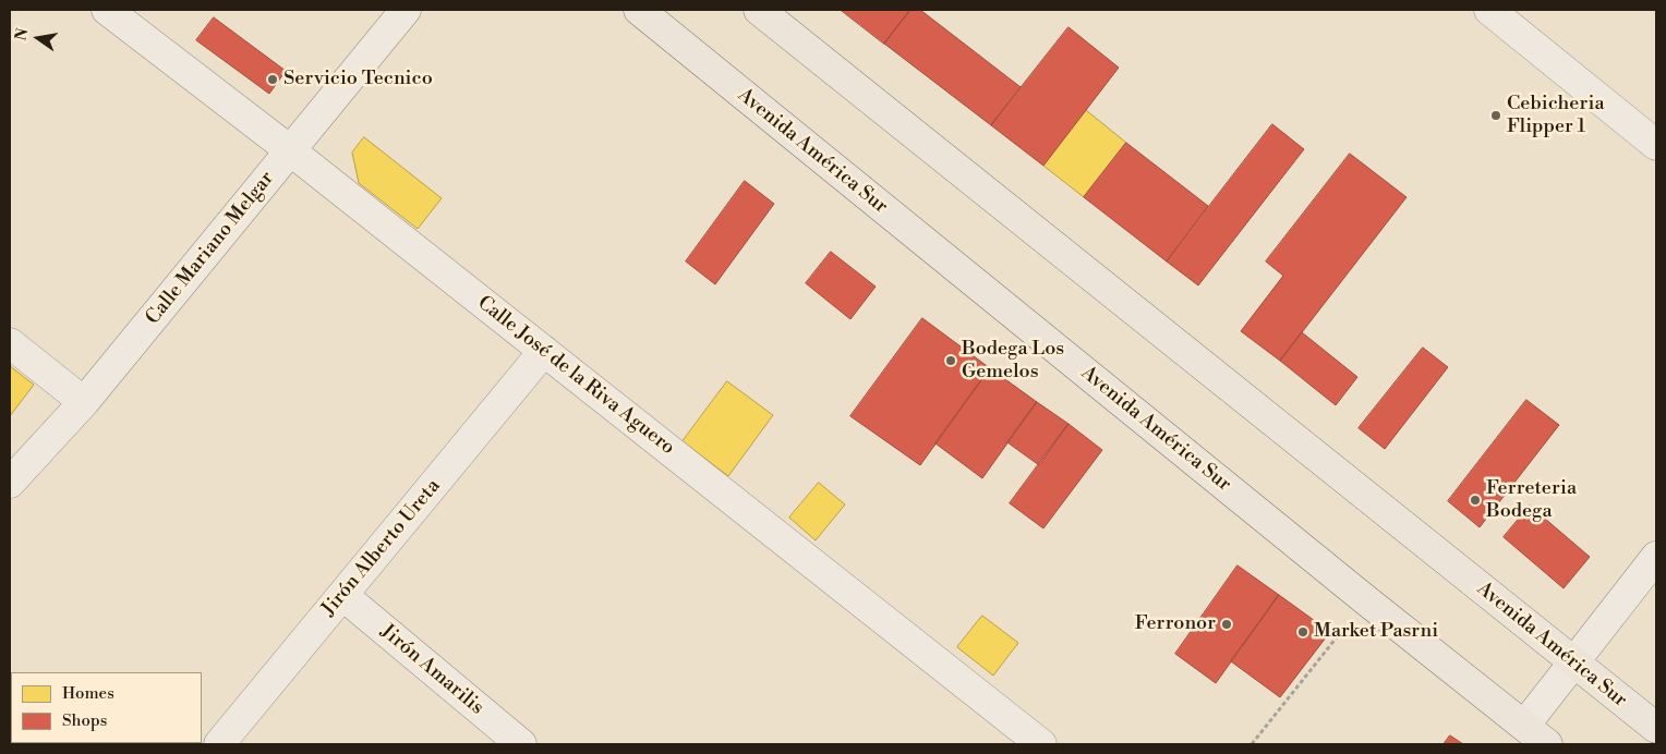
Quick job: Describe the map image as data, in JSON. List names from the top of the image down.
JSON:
{
  "streets": {
    "main road": ["Avenida América Sur"],
    "street": [
      "Calle Mariano Melgar",
      "Calle José de la Riva Aguero",
      "Jirón Alberto Ureta",
      "Jirón Amarilis"
    ]
  },
  "crossings": [
    ["Calle Mariano Melgar", "Calle José de la Riva Aguero"],
    ["Calle José de la Riva Aguero", "Jirón Alberto Ureta"],
    ["Jirón Alberto Ureta", "Jirón Amarilis"]
  ],
  "places": [
    "Servicio Tecnico",
    "Cebicheria Flipper 1",
    "Bodega Los Gemelos",
    "Ferreteria Bodega",
    "Ferronor",
    "Market Pasrni"
  ],
  "legend": ["Homes", "Shops"],
  "north": "left"
}
